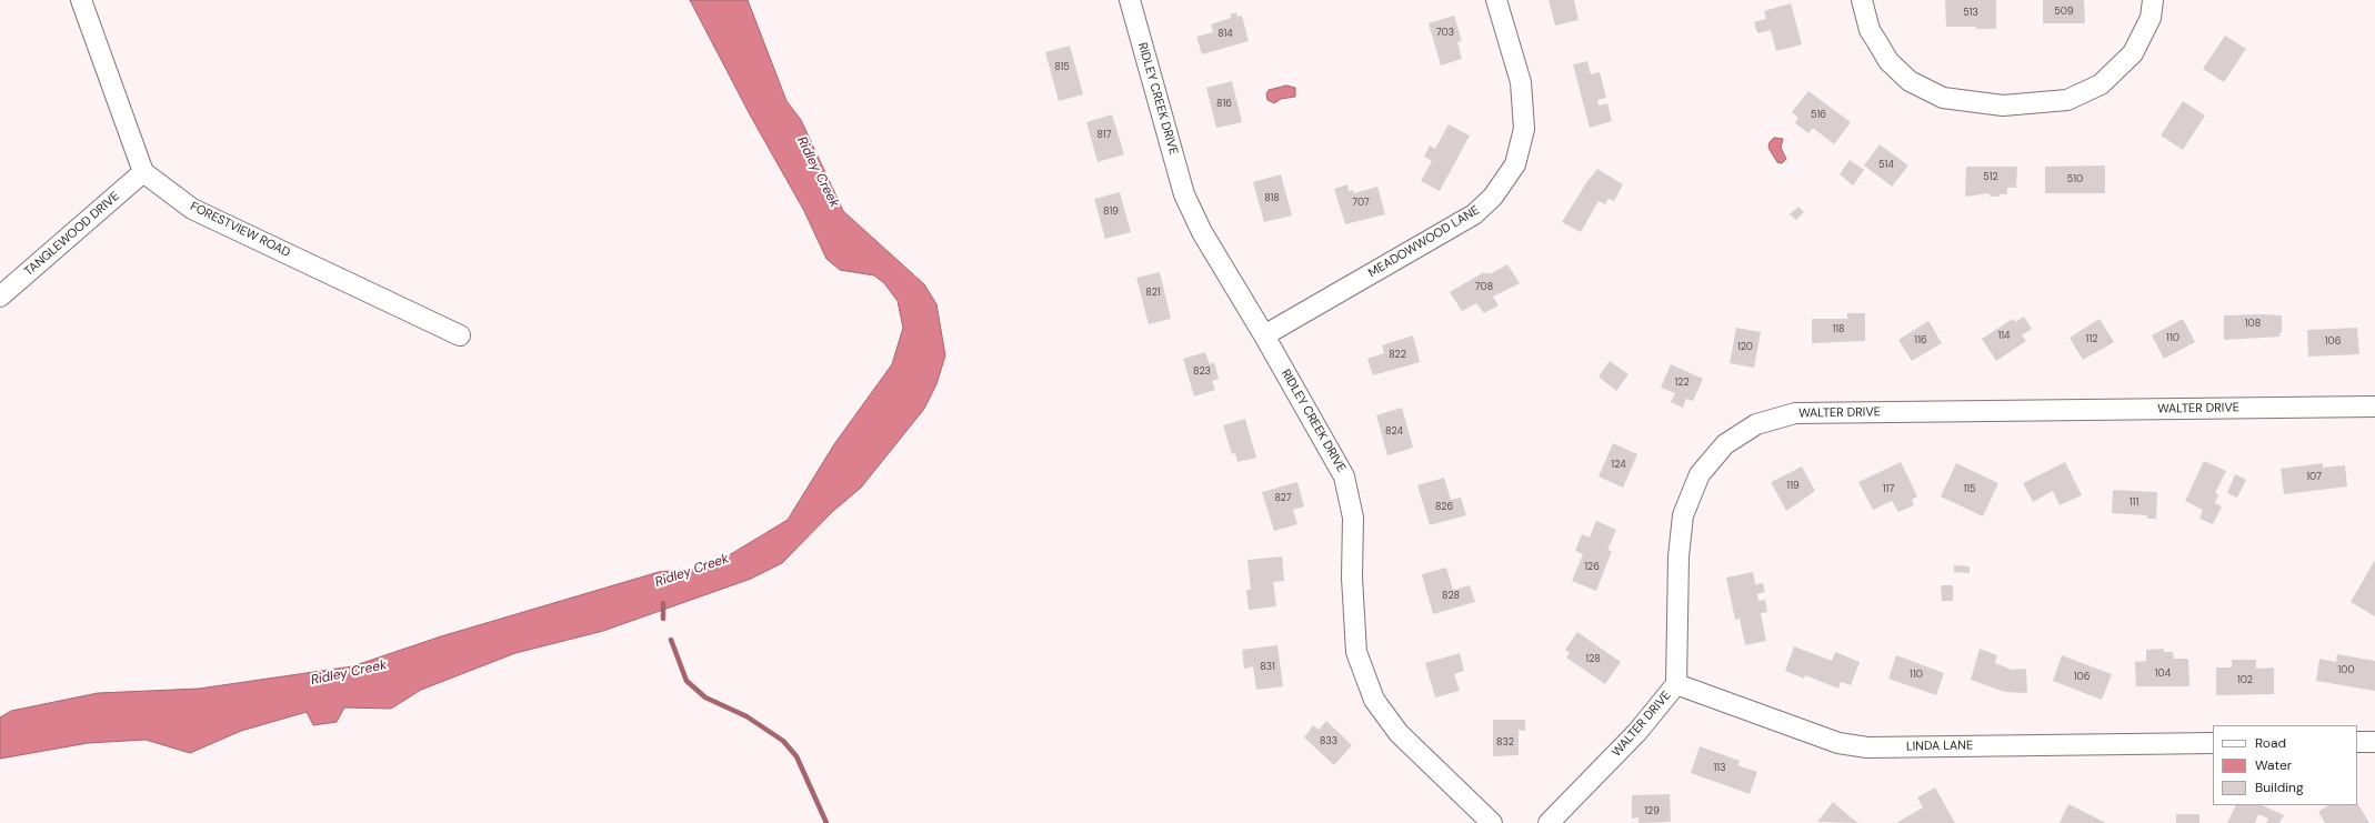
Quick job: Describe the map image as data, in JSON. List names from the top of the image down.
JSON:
{
  "streets": {
    "street": [
      "RIDLEY CREEK DRIVE",
      "FORESTVIEW ROAD",
      "TANGLEWOOD DRIVE",
      "MEADOWWOOD LANE",
      "WALTER DRIVE",
      "LINDA LANE"
    ]
  },
  "crossings": [
    ["RIDLEY CREEK DRIVE", "MEADOWWOOD LANE"],
    ["FORESTVIEW ROAD", "TANGLEWOOD DRIVE"],
    ["WALTER DRIVE", "LINDA LANE"]
  ],
  "water": ["Ridley Creek"],
  "house_numbers": [
    "509",
    "513",
    "703",
    "814",
    "815",
    "816",
    "516",
    "817",
    "514",
    "512",
    "510",
    "818",
    "707",
    "819",
    "708",
    "821",
    "108",
    "118",
    "114",
    "110",
    "112",
    "116",
    "106",
    "120",
    "822",
    "823",
    "122",
    "824",
    "124",
    "107",
    "119",
    "117",
    "115",
    "827",
    "111",
    "826",
    "126",
    "828",
    "128",
    "831",
    "100",
    "104",
    "110",
    "106",
    "102",
    "833",
    "832",
    "113",
    "129"
  ],
  "legend": ["Road", "Water", "Building"]
}
